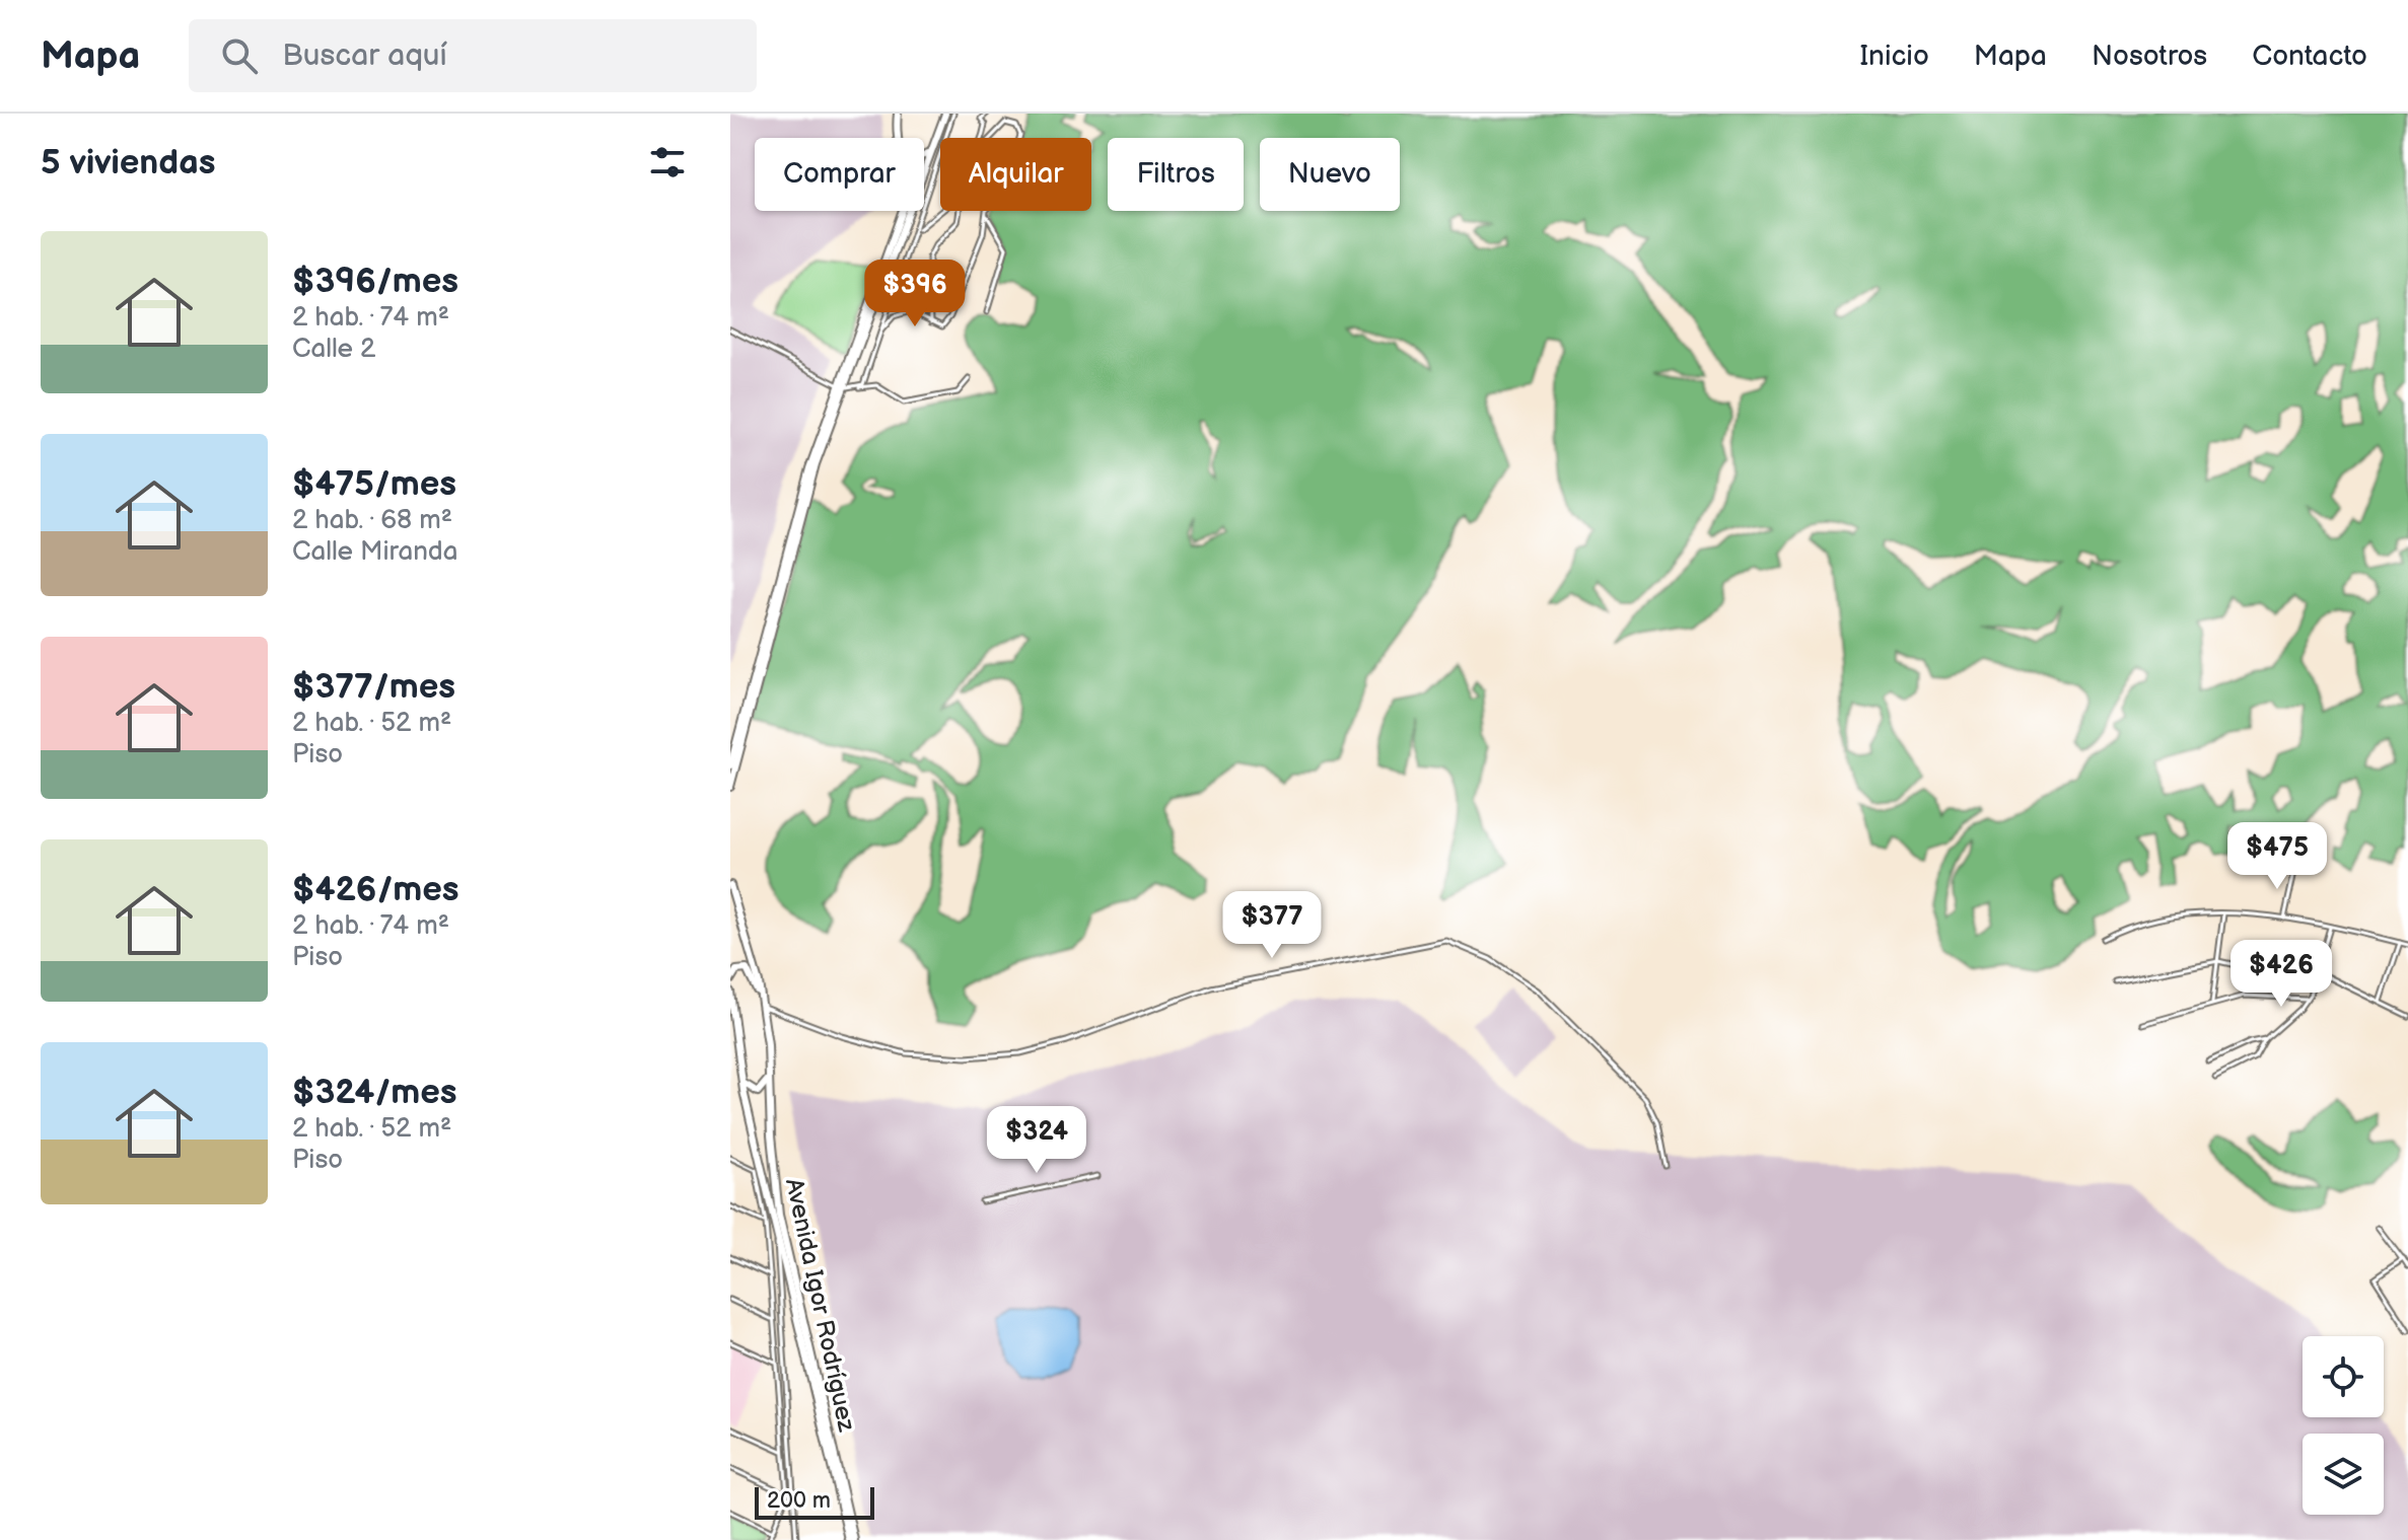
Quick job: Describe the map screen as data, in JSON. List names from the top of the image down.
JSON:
{
  "streets": {
    "highway": ["Avenida Igor Rodríguez"]
  },
  "scale_bar": "200 m",
  "page": {
    "header": "Mapa",
    "search": "Buscar aquí",
    "nav": [
      "Inicio",
      "Mapa",
      "Nosotros",
      "Contacto"
    ],
    "heading": "5 viviendas",
    "chip": [
      "Comprar",
      "Alquilar",
      "Filtros",
      "Nuevo"
    ],
    "list": [
      {
        "name": "$396/mes",
        "note": "2 hab. · 74 m² · Calle 2"
      },
      {
        "name": "$475/mes",
        "note": "2 hab. · 68 m² · Calle Miranda"
      },
      {
        "name": "$377/mes",
        "note": "2 hab. · 52 m² · Piso"
      },
      {
        "name": "$426/mes",
        "note": "2 hab. · 74 m² · Piso"
      },
      {
        "name": "$324/mes",
        "note": "2 hab. · 52 m² · Piso"
      }
    ],
    "price": [
      "$396",
      "$475",
      "$377",
      "$426",
      "$324"
    ],
    "scale": "200 m"
  }
}
